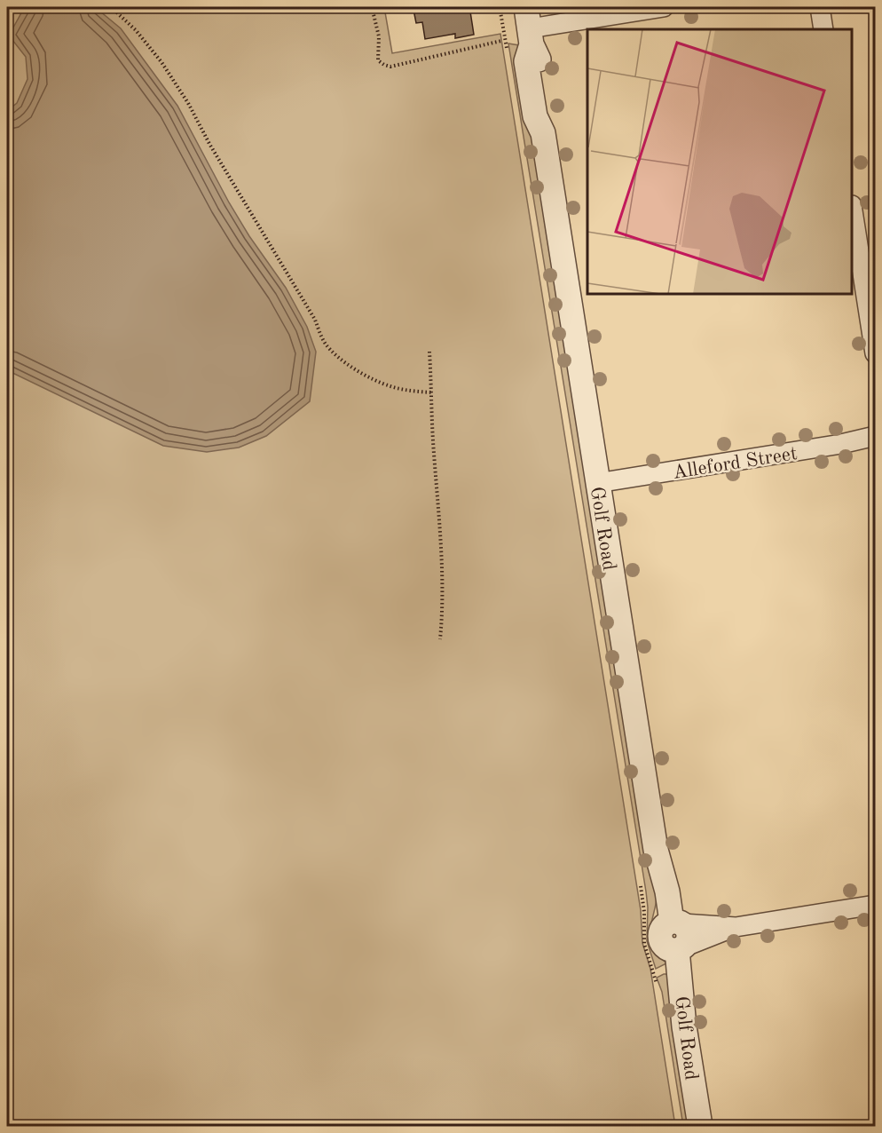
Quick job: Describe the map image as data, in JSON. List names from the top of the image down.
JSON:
{
  "streets": {
    "street": ["Alleford Street", "Golf Road"]
  },
  "crossings": [
    ["Alleford Street", "Golf Road"]
  ]
}
